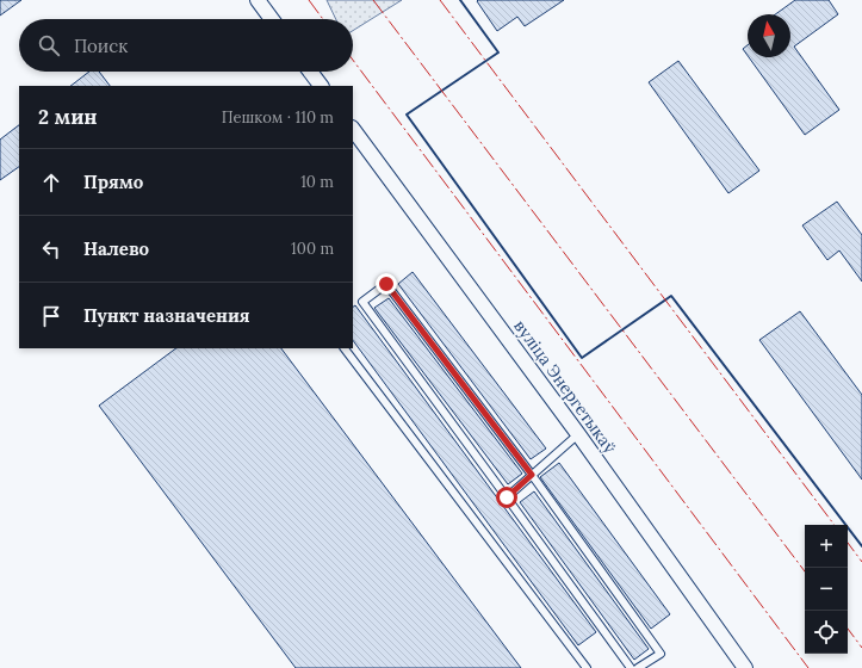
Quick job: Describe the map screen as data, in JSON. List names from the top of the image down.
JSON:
{
  "streets": {
    "street": ["вуліца Энергетыкаў"]
  },
  "north": "top",
  "page": {
    "search": "Поиск",
    "heading": ["2 мин", "Пешком · 110 m"],
    "list": [
      ["Прямо", "10 m"],
      ["Налево", "100 m"],
      "Пункт назначения"
    ],
    "map_buttons": ["+", "−"]
  }
}
